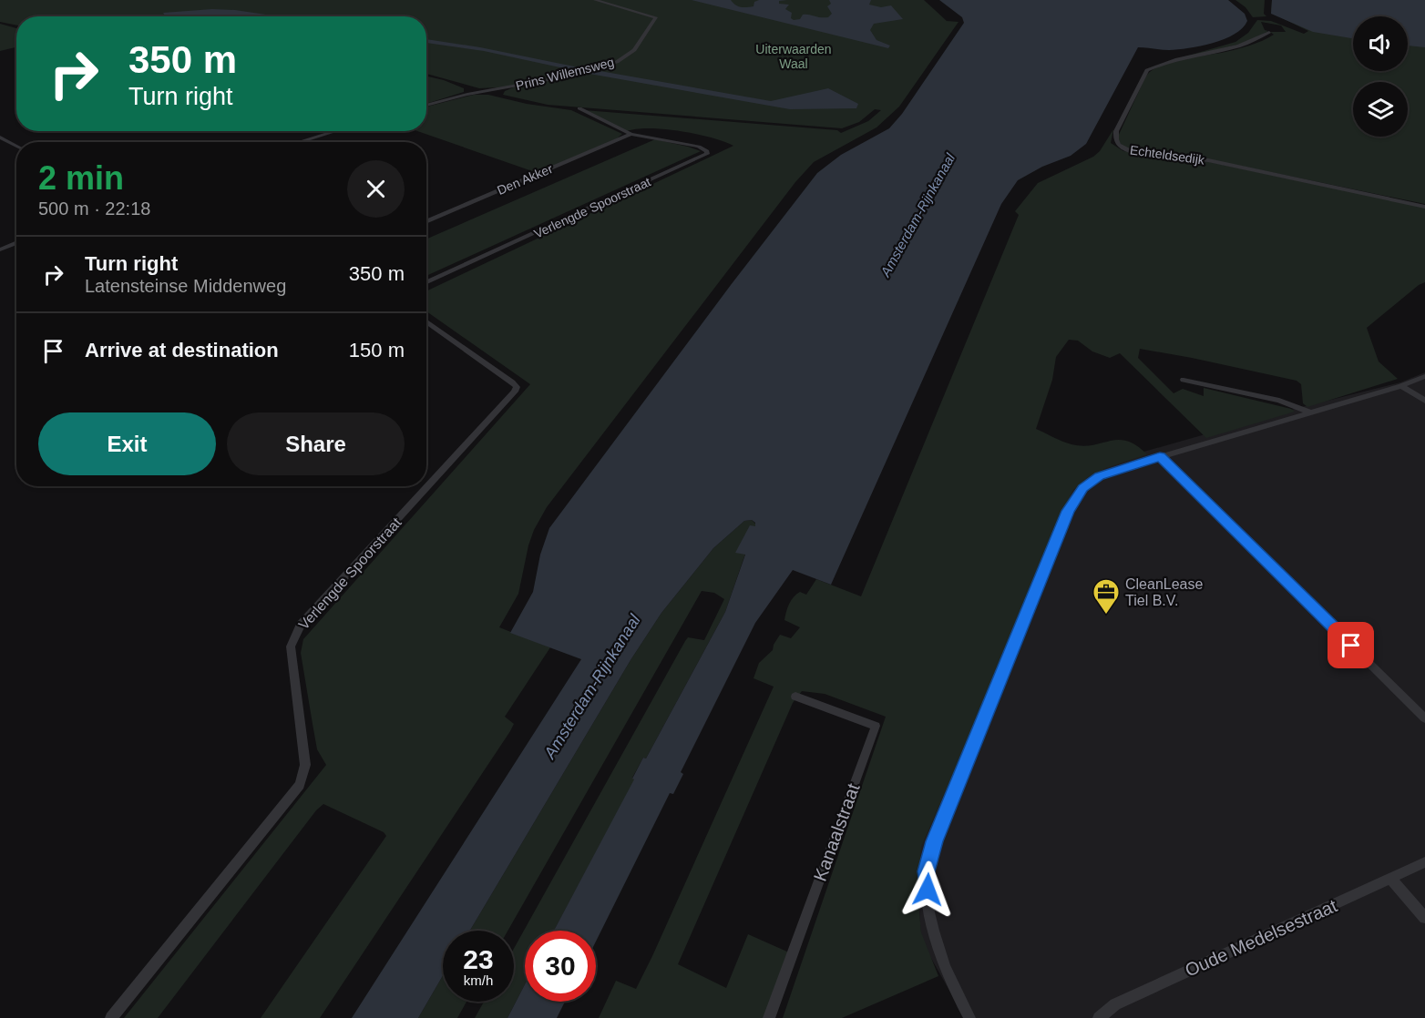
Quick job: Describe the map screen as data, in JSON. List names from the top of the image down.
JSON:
{
  "streets": {
    "street": [
      "Prins Willemsweg",
      "Echteldsedijk",
      "Den Akker",
      "Verlengde Spoorstraat",
      "Kanaalstraat",
      "Oude Medelsestraat"
    ]
  },
  "crossings": [
    ["Den Akker", "Verlengde Spoorstraat"]
  ],
  "water": ["Amsterdam-Rijnkanaal"],
  "parks": ["Uiterwaarden Waal"],
  "places": {
    "office": ["CleanLease Tiel B.V."]
  },
  "page": {
    "turn": ["350 m", "Turn right"],
    "heading": ["2 min", "500 m · 22:18"],
    "list": [
      {
        "name": "Turn right",
        "note": "Latensteinse Middenweg",
        "value": "350 m"
      },
      {
        "name": "Arrive at destination",
        "value": "150 m"
      }
    ],
    "buttons": ["Exit", "Share"],
    "speed": "23 km/h",
    "limit": "30"
  }
}
